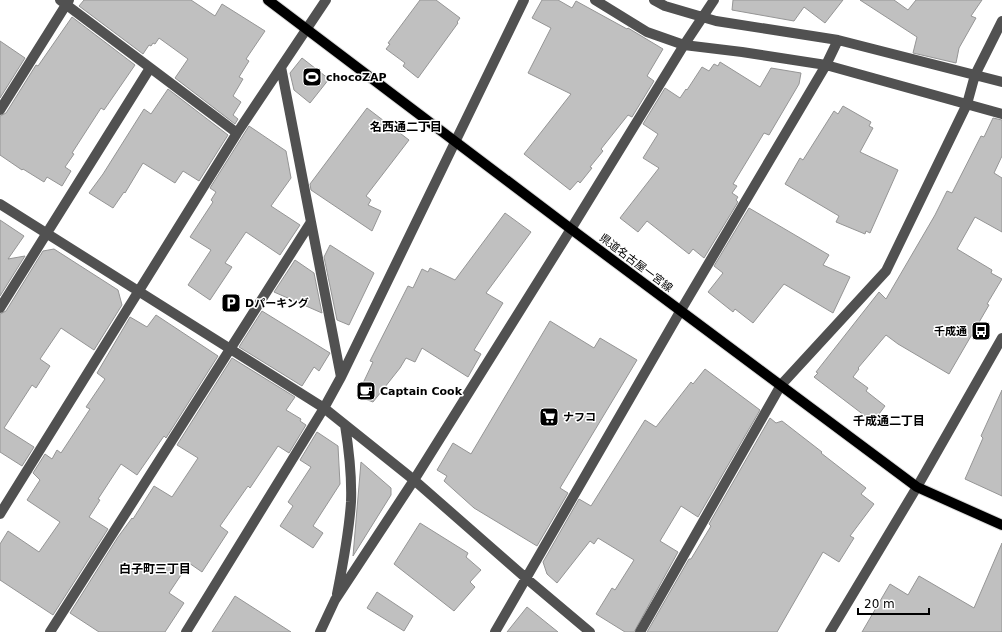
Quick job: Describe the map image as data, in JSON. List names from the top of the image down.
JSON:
{
  "streets": {
    "main road": ["県道名古屋一宮線"]
  },
  "districts": ["名西通二丁目", "千成通二丁目", "白子町三丁目"],
  "places": {
    "sports": ["chocoZAP"],
    "parking": ["Dパーキング"],
    "bus stop": ["千成通"],
    "cafe": ["Captain Cook"],
    "supermarket": ["ナフコ"]
  },
  "scale_bar": "20 m"
}
